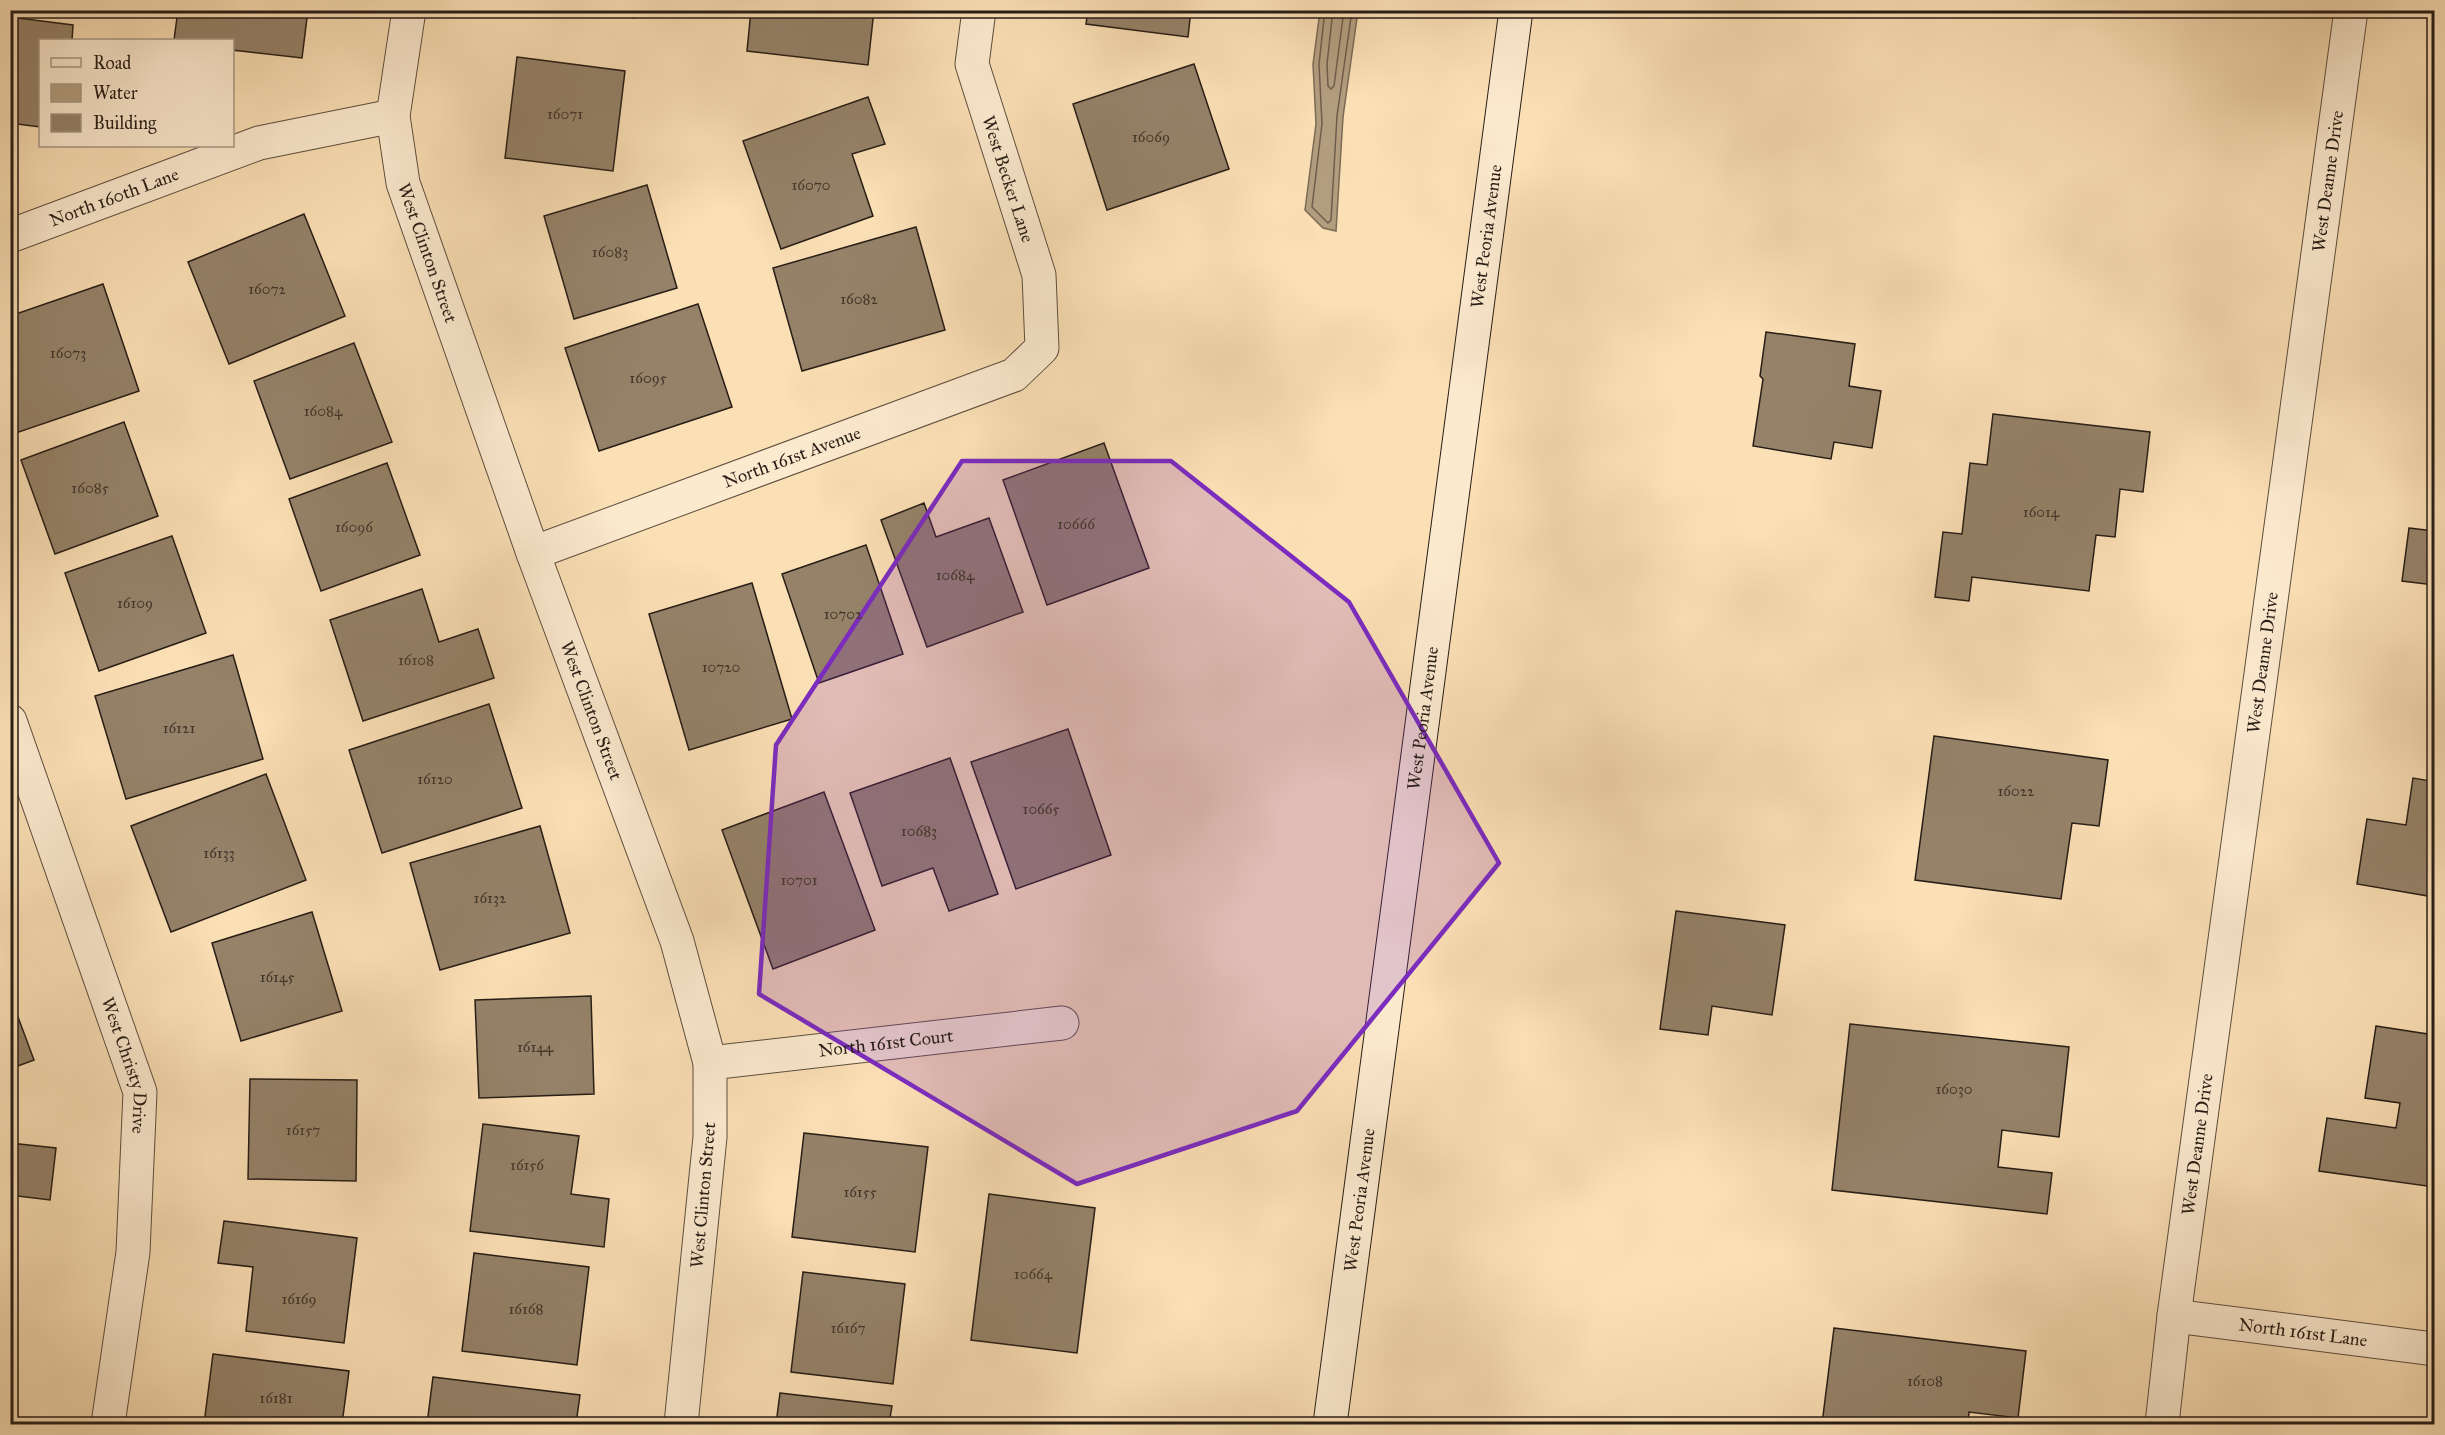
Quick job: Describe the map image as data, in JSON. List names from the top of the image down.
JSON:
{
  "streets": {
    "street": [
      "West Becker Lane",
      "West Deanne Drive",
      "North 160th Lane",
      "West Peoria Avenue",
      "West Clinton Street",
      "North 161st Avenue",
      "North 161st Court",
      "West Christy Drive",
      "North 161st Lane"
    ]
  },
  "crossings": [
    ["West Becker Lane", "North 161st Avenue"],
    ["West Deanne Drive", "North 161st Lane"],
    ["North 160th Lane", "West Clinton Street"],
    ["West Clinton Street", "North 161st Avenue"],
    ["West Clinton Street", "North 161st Court"]
  ],
  "house_numbers": [
    "16071",
    "16069",
    "16070",
    "16083",
    "16072",
    "16082",
    "16073",
    "16095",
    "16084",
    "16085",
    "16014",
    "10666",
    "16096",
    "10684",
    "16109",
    "10702",
    "16108",
    "10720",
    "16121",
    "16120",
    "16022",
    "10665",
    "10683",
    "16133",
    "10701",
    "16132",
    "16145",
    "16144",
    "16030",
    "16157",
    "16156",
    "16155",
    "10664",
    "16169",
    "16168",
    "16167",
    "16108",
    "16181"
  ],
  "legend": ["Road", "Water", "Building"]
}
